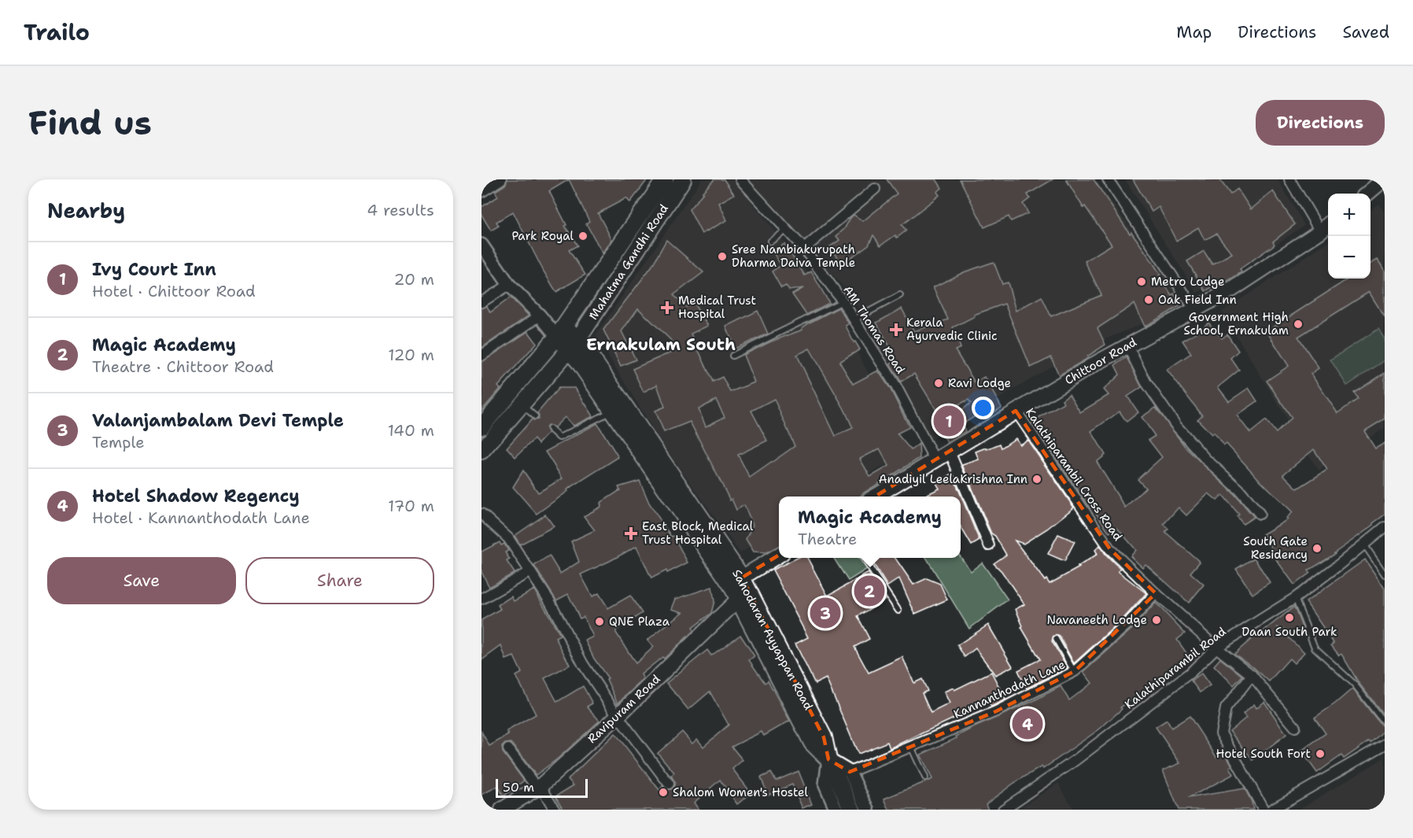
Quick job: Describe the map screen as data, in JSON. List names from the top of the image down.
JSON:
{
  "streets": {
    "main road": [
      "Mahatma Gandhi Road",
      "Chittoor Road",
      "Sahodaran Ayyappan Road",
      "Ravipuram Road"
    ],
    "street": [
      "AM Thomas Road",
      "Kalathiparambil Cross Road",
      "Kalathiparambil Road",
      "Kannanthodath Lane"
    ]
  },
  "crossings": [
    ["Mahatma Gandhi Road", "Sahodaran Ayyappan Road"],
    ["AM Thomas Road", "Chittoor Road"],
    ["Chittoor Road", "Kalathiparambil Cross Road"],
    ["Kalathiparambil Cross Road", "Kalathiparambil Road"],
    ["Kalathiparambil Cross Road", "Kannanthodath Lane"],
    ["Sahodaran Ayyappan Road", "Ravipuram Road"]
  ],
  "districts": ["Ernakulam South"],
  "places": {
    "other": [
      "Park Royal",
      "Sree Nambiakurupath Dharma Daiva Temple",
      "Metro Lodge",
      "Oak Field Inn",
      "Government High School, Ernakulam",
      "Ravi Lodge",
      "Anadiyil LeelaKrishna Inn",
      "South Gate Residency",
      "Daan South Park",
      "Navaneeth Lodge",
      "QNE Plaza",
      "Hotel South Fort",
      "Shalom Women's Hostel"
    ],
    "health": ["Medical Trust Hospital", "Kerala Ayurvedic Clinic", "East Block, Medical Trust Hospital"]
  },
  "scale_bar": "50 m",
  "page": {
    "header": "Trailo",
    "nav": ["Map", "Directions", "Saved"],
    "buttons": [
      "Directions",
      ["Save", "Share"]
    ],
    "title": "Find us",
    "heading": ["Nearby", "4 results"],
    "map_buttons": ["+", "−"],
    "list": [
      {
        "mark": "1",
        "name": "Ivy Court Inn",
        "note": "Hotel · Chittoor Road",
        "value": "20 m"
      },
      {
        "mark": "2",
        "name": "Magic Academy",
        "note": "Theatre · Chittoor Road",
        "value": "120 m"
      },
      {
        "mark": "3",
        "name": "Valanjambalam Devi Temple",
        "note": "Temple",
        "value": "140 m"
      },
      {
        "mark": "4",
        "name": "Hotel Shadow Regency",
        "note": "Hotel · Kannanthodath Lane",
        "value": "170 m"
      }
    ],
    "pins": [
      "1",
      "2",
      "3",
      "4"
    ],
    "popup": ["Magic Academy", "Theatre"],
    "scale": "50 m"
  }
}
